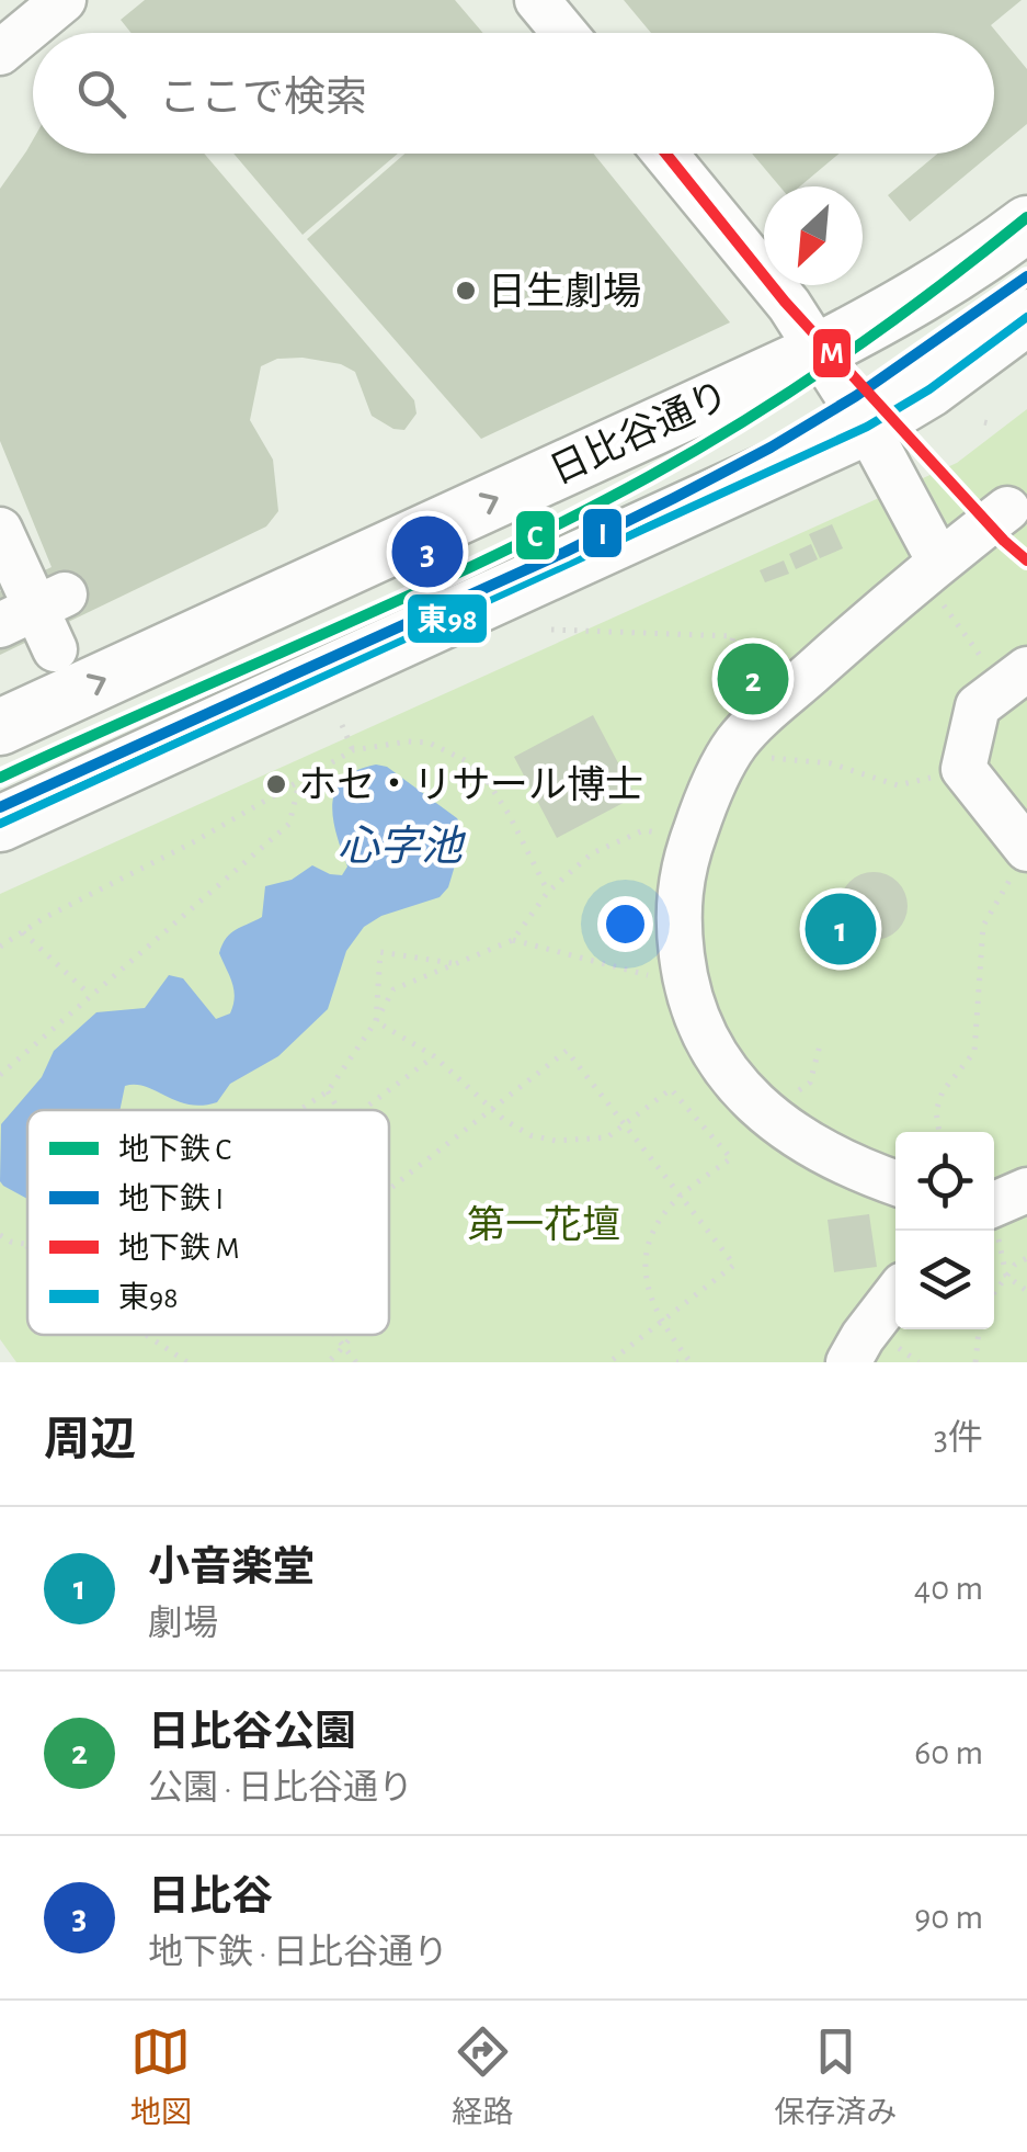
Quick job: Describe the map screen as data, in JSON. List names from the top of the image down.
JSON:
{
  "streets": {
    "main road": ["日比谷通り"]
  },
  "water": ["心字池"],
  "parks": ["第一花壇"],
  "places": ["日生劇場", "ホセ・リサール博士"],
  "lines": [
    "metro line M",
    "metro line C",
    "metro line I",
    "transit line 東98"
  ],
  "legend": [
    "地下鉄 C",
    "地下鉄 I",
    "地下鉄 M",
    "東98"
  ],
  "north": "bottom left",
  "page": {
    "search": "ここで検索",
    "pins": ["3", "2", "1"],
    "heading": ["周辺", "3件"],
    "list": [
      {
        "mark": "1",
        "name": "小音楽堂",
        "note": "劇場",
        "value": "40 m"
      },
      {
        "mark": "2",
        "name": "日比谷公園",
        "note": "公園 · 日比谷通り",
        "value": "60 m"
      },
      {
        "mark": "3",
        "name": "日比谷",
        "note": "地下鉄 · 日比谷通り",
        "value": "90 m"
      }
    ],
    "nav": ["地図", "経路", "保存済み"]
  }
}
